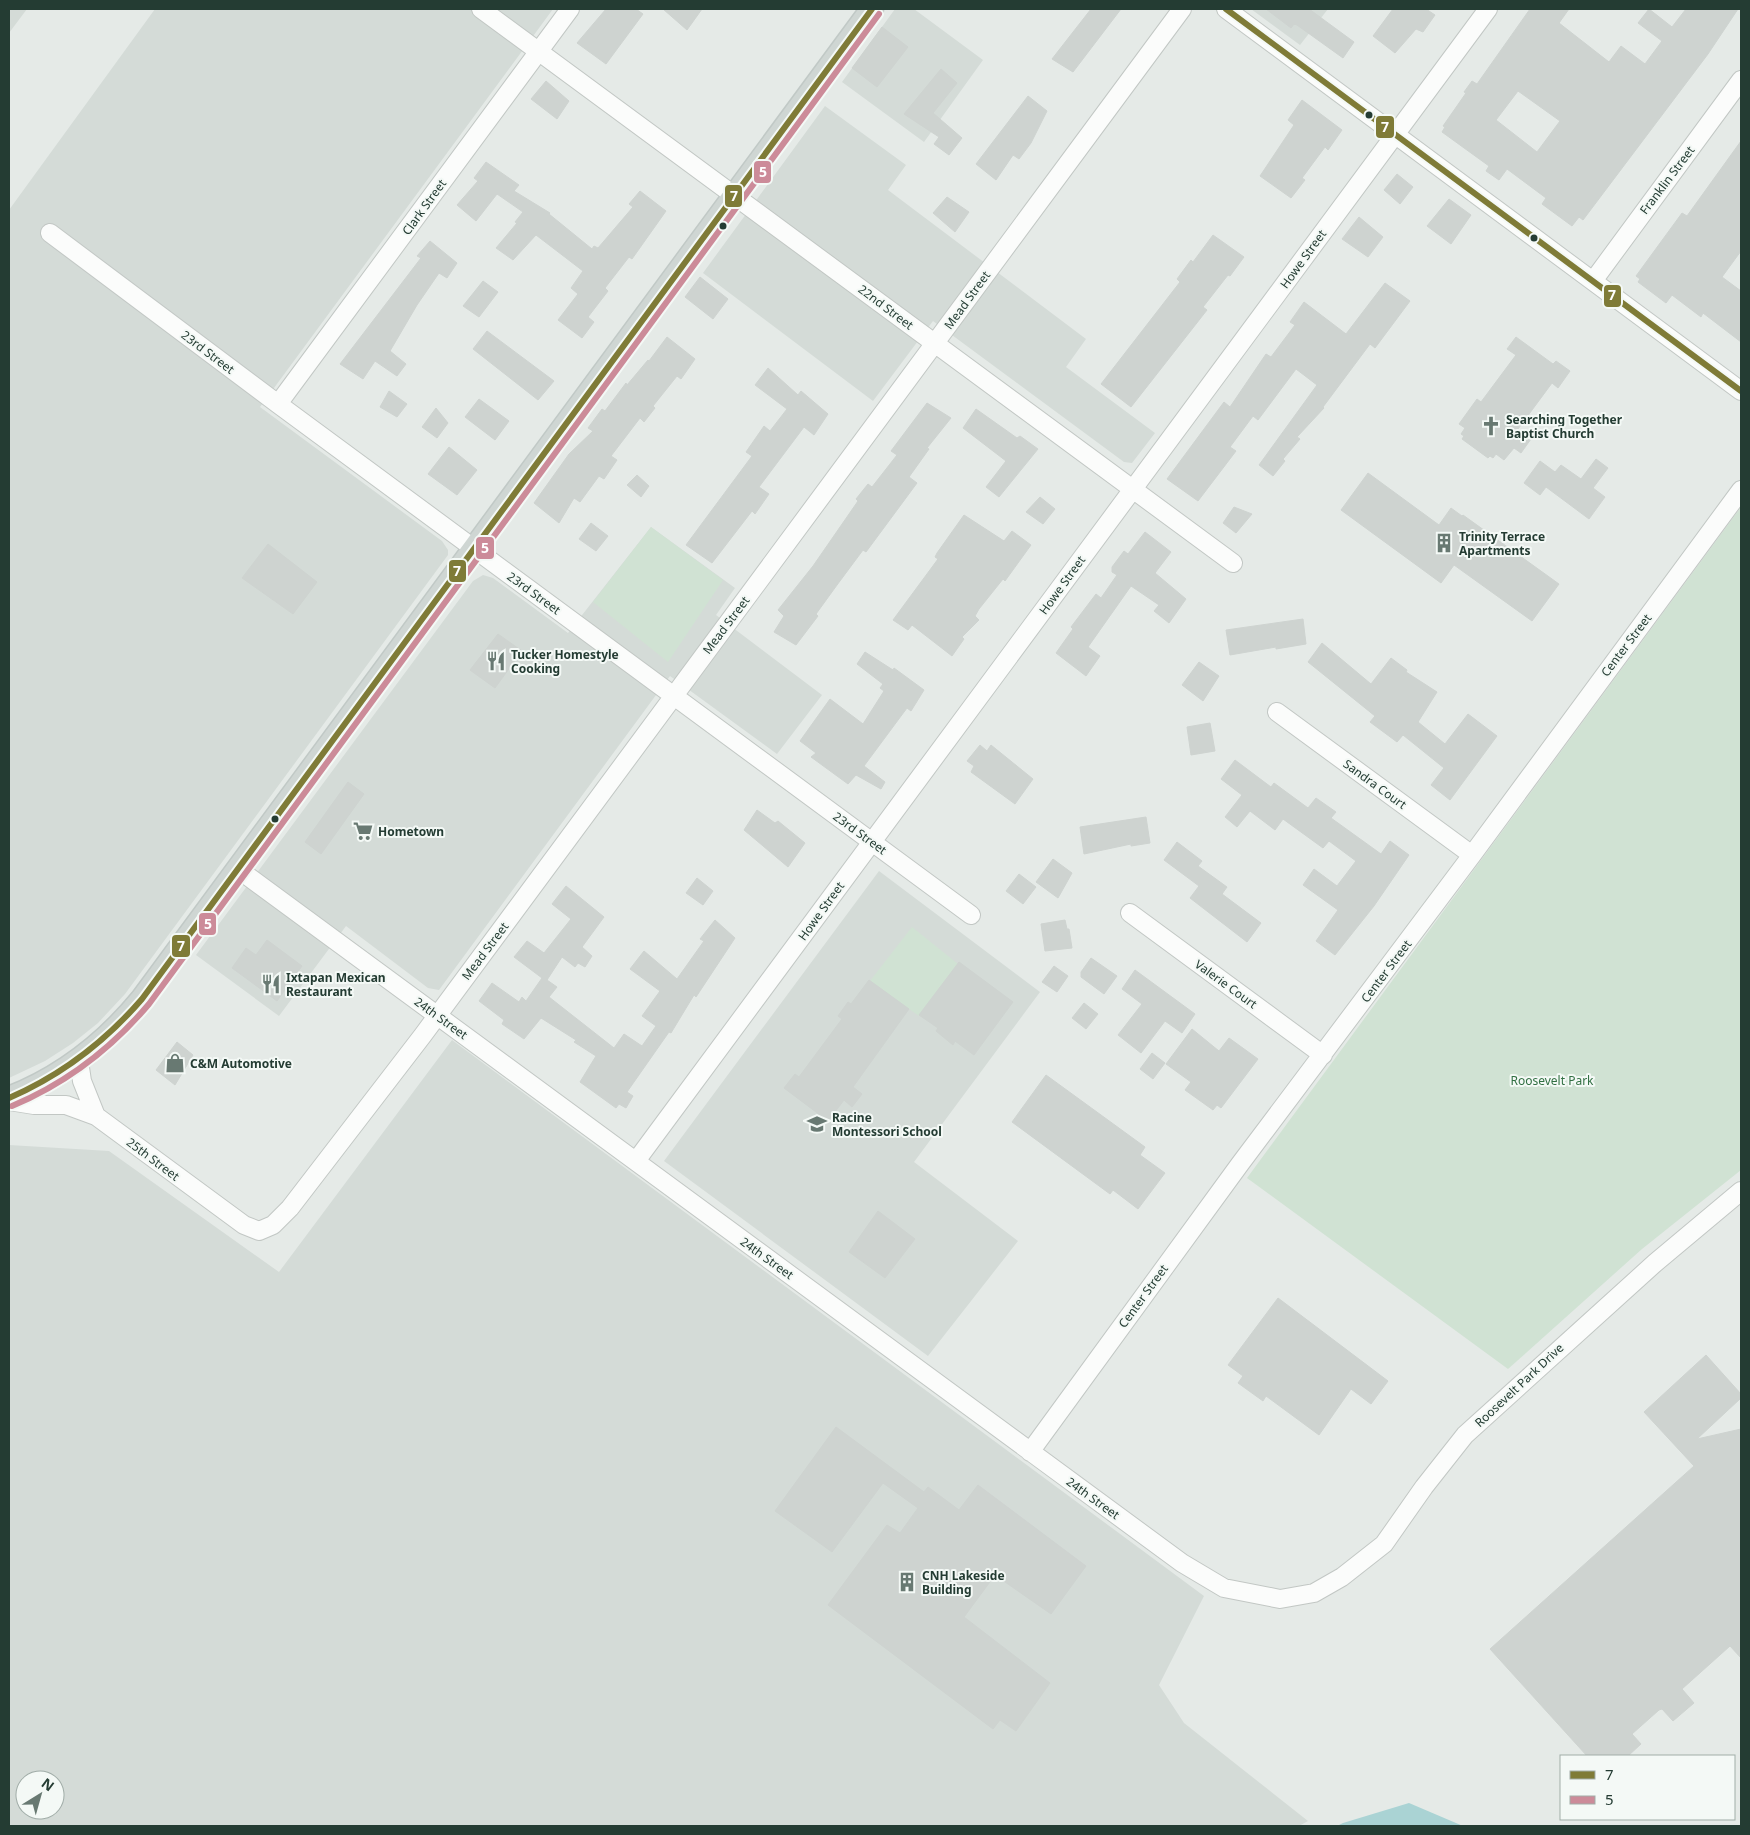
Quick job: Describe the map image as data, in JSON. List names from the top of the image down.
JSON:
{
  "streets": {
    "street": [
      "Franklin Street",
      "Clark Street",
      "Howe Street",
      "Mead Street",
      "22nd Street",
      "23rd Street",
      "Center Street",
      "Sandra Court",
      "Valerie Court",
      "24th Street",
      "25th Street",
      "Roosevelt Park Drive"
    ]
  },
  "crossings": [
    ["Clark Street", "22nd Street"],
    ["Clark Street", "23rd Street"],
    ["Howe Street", "22nd Street"],
    ["Howe Street", "23rd Street"],
    ["Howe Street", "24th Street"],
    ["Mead Street", "22nd Street"],
    ["Mead Street", "23rd Street"],
    ["Mead Street", "24th Street"],
    ["Mead Street", "25th Street"],
    ["Center Street", "Sandra Court"],
    ["Center Street", "Valerie Court"],
    ["Center Street", "24th Street"],
    ["24th Street", "Roosevelt Park Drive"]
  ],
  "parks": ["Roosevelt Park"],
  "places": {
    "church": ["Searching Together Baptist Church"],
    "building": ["Trinity Terrace Apartments", "CNH Lakeside Building"],
    "restaurant": ["Tucker Homestyle Cooking", "Ixtapan Mexican Restaurant"],
    "supermarket": ["Hometown"],
    "shop": ["C&M Automotive"],
    "school or university": ["Racine Montessori School"]
  },
  "lines": ["transit line 7", "transit line 5"],
  "legend": ["7", "5"],
  "north": "top right"
}
